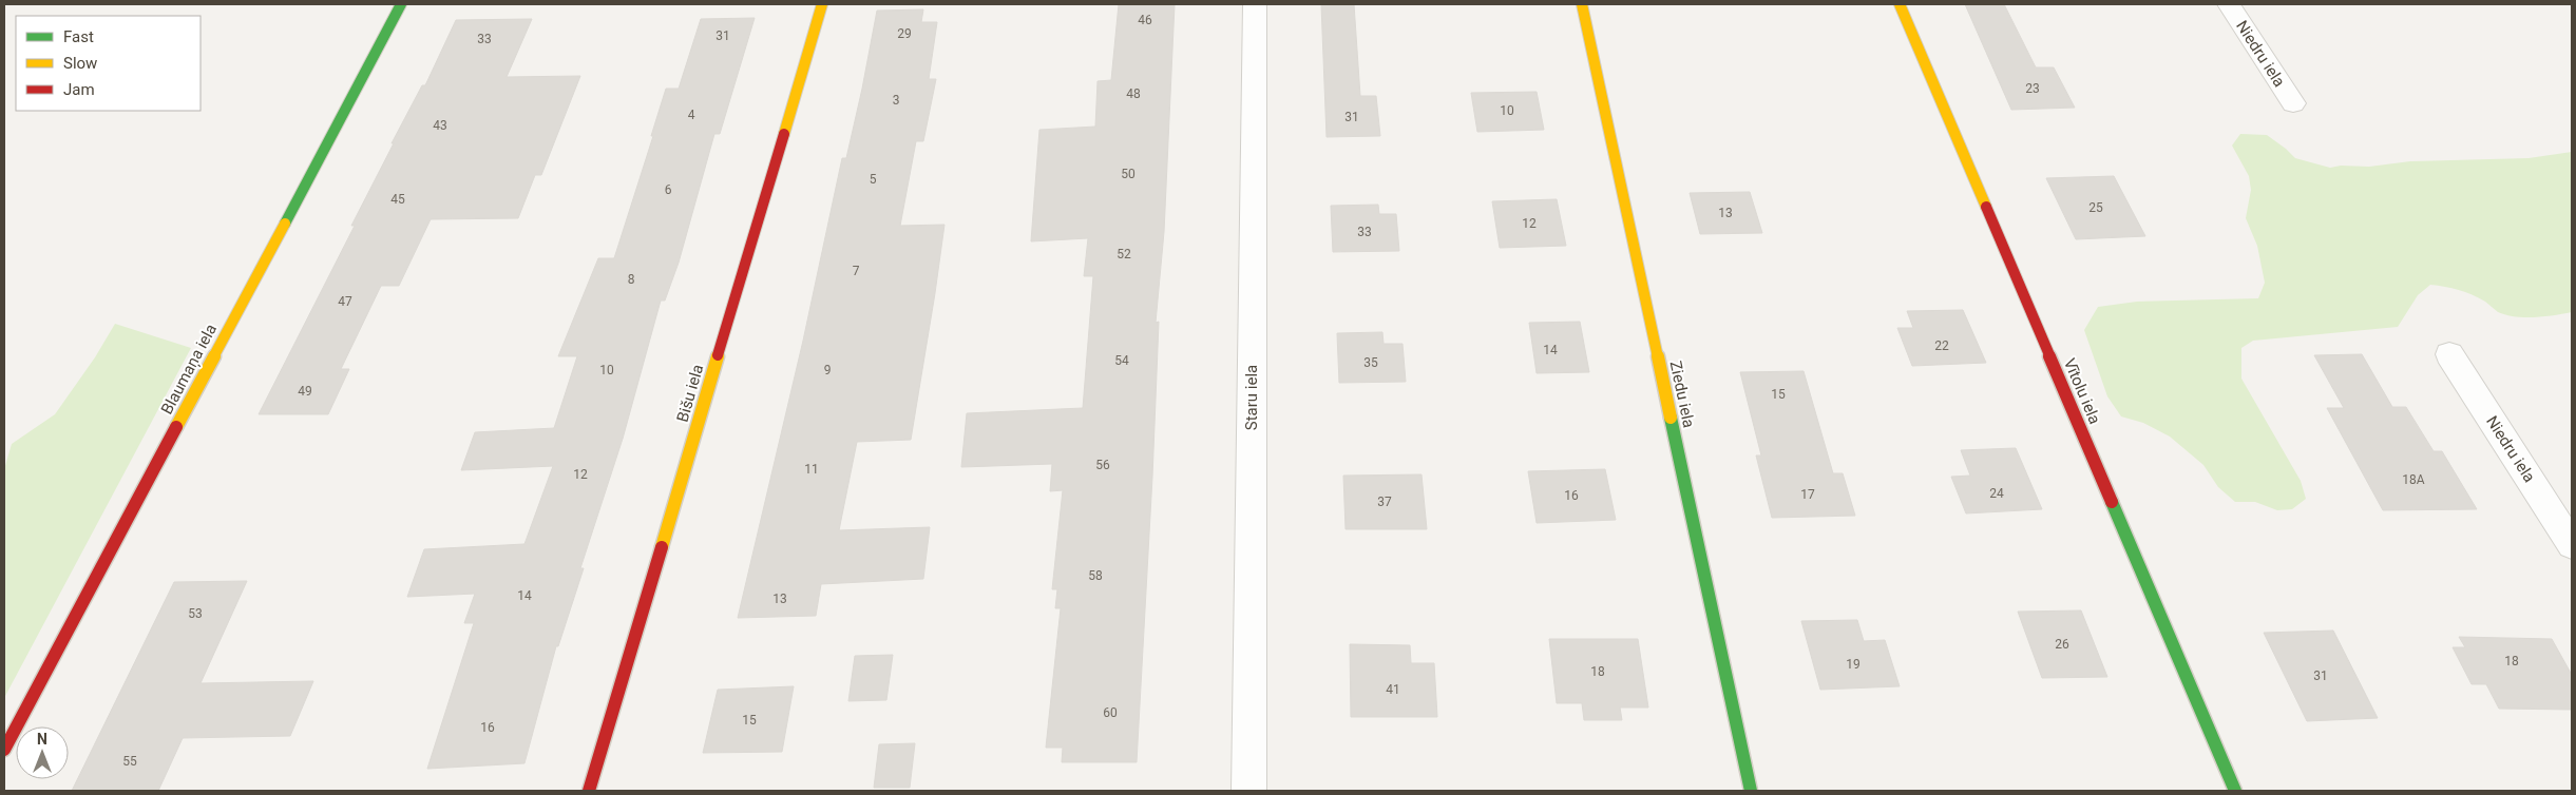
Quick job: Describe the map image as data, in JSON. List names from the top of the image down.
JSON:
{
  "streets": {
    "street": [
      "Niedru iela",
      "Blaumaņa iela",
      "Vītolu iela",
      "Bišu iela",
      "Ziedu iela",
      "Staru iela"
    ]
  },
  "house_numbers": [
    "46",
    "29",
    "31",
    "33",
    "23",
    "48",
    "3",
    "10",
    "4",
    "31",
    "43",
    "50",
    "5",
    "6",
    "45",
    "25",
    "13",
    "12",
    "33",
    "52",
    "7",
    "8",
    "47",
    "22",
    "14",
    "54",
    "35",
    "10",
    "9",
    "49",
    "15",
    "56",
    "11",
    "12",
    "18A",
    "24",
    "17",
    "16",
    "37",
    "58",
    "14",
    "13",
    "53",
    "26",
    "18",
    "19",
    "18",
    "31",
    "41",
    "60",
    "15",
    "16",
    "55"
  ],
  "legend": ["Fast", "Slow", "Jam"],
  "north": "top"
}
